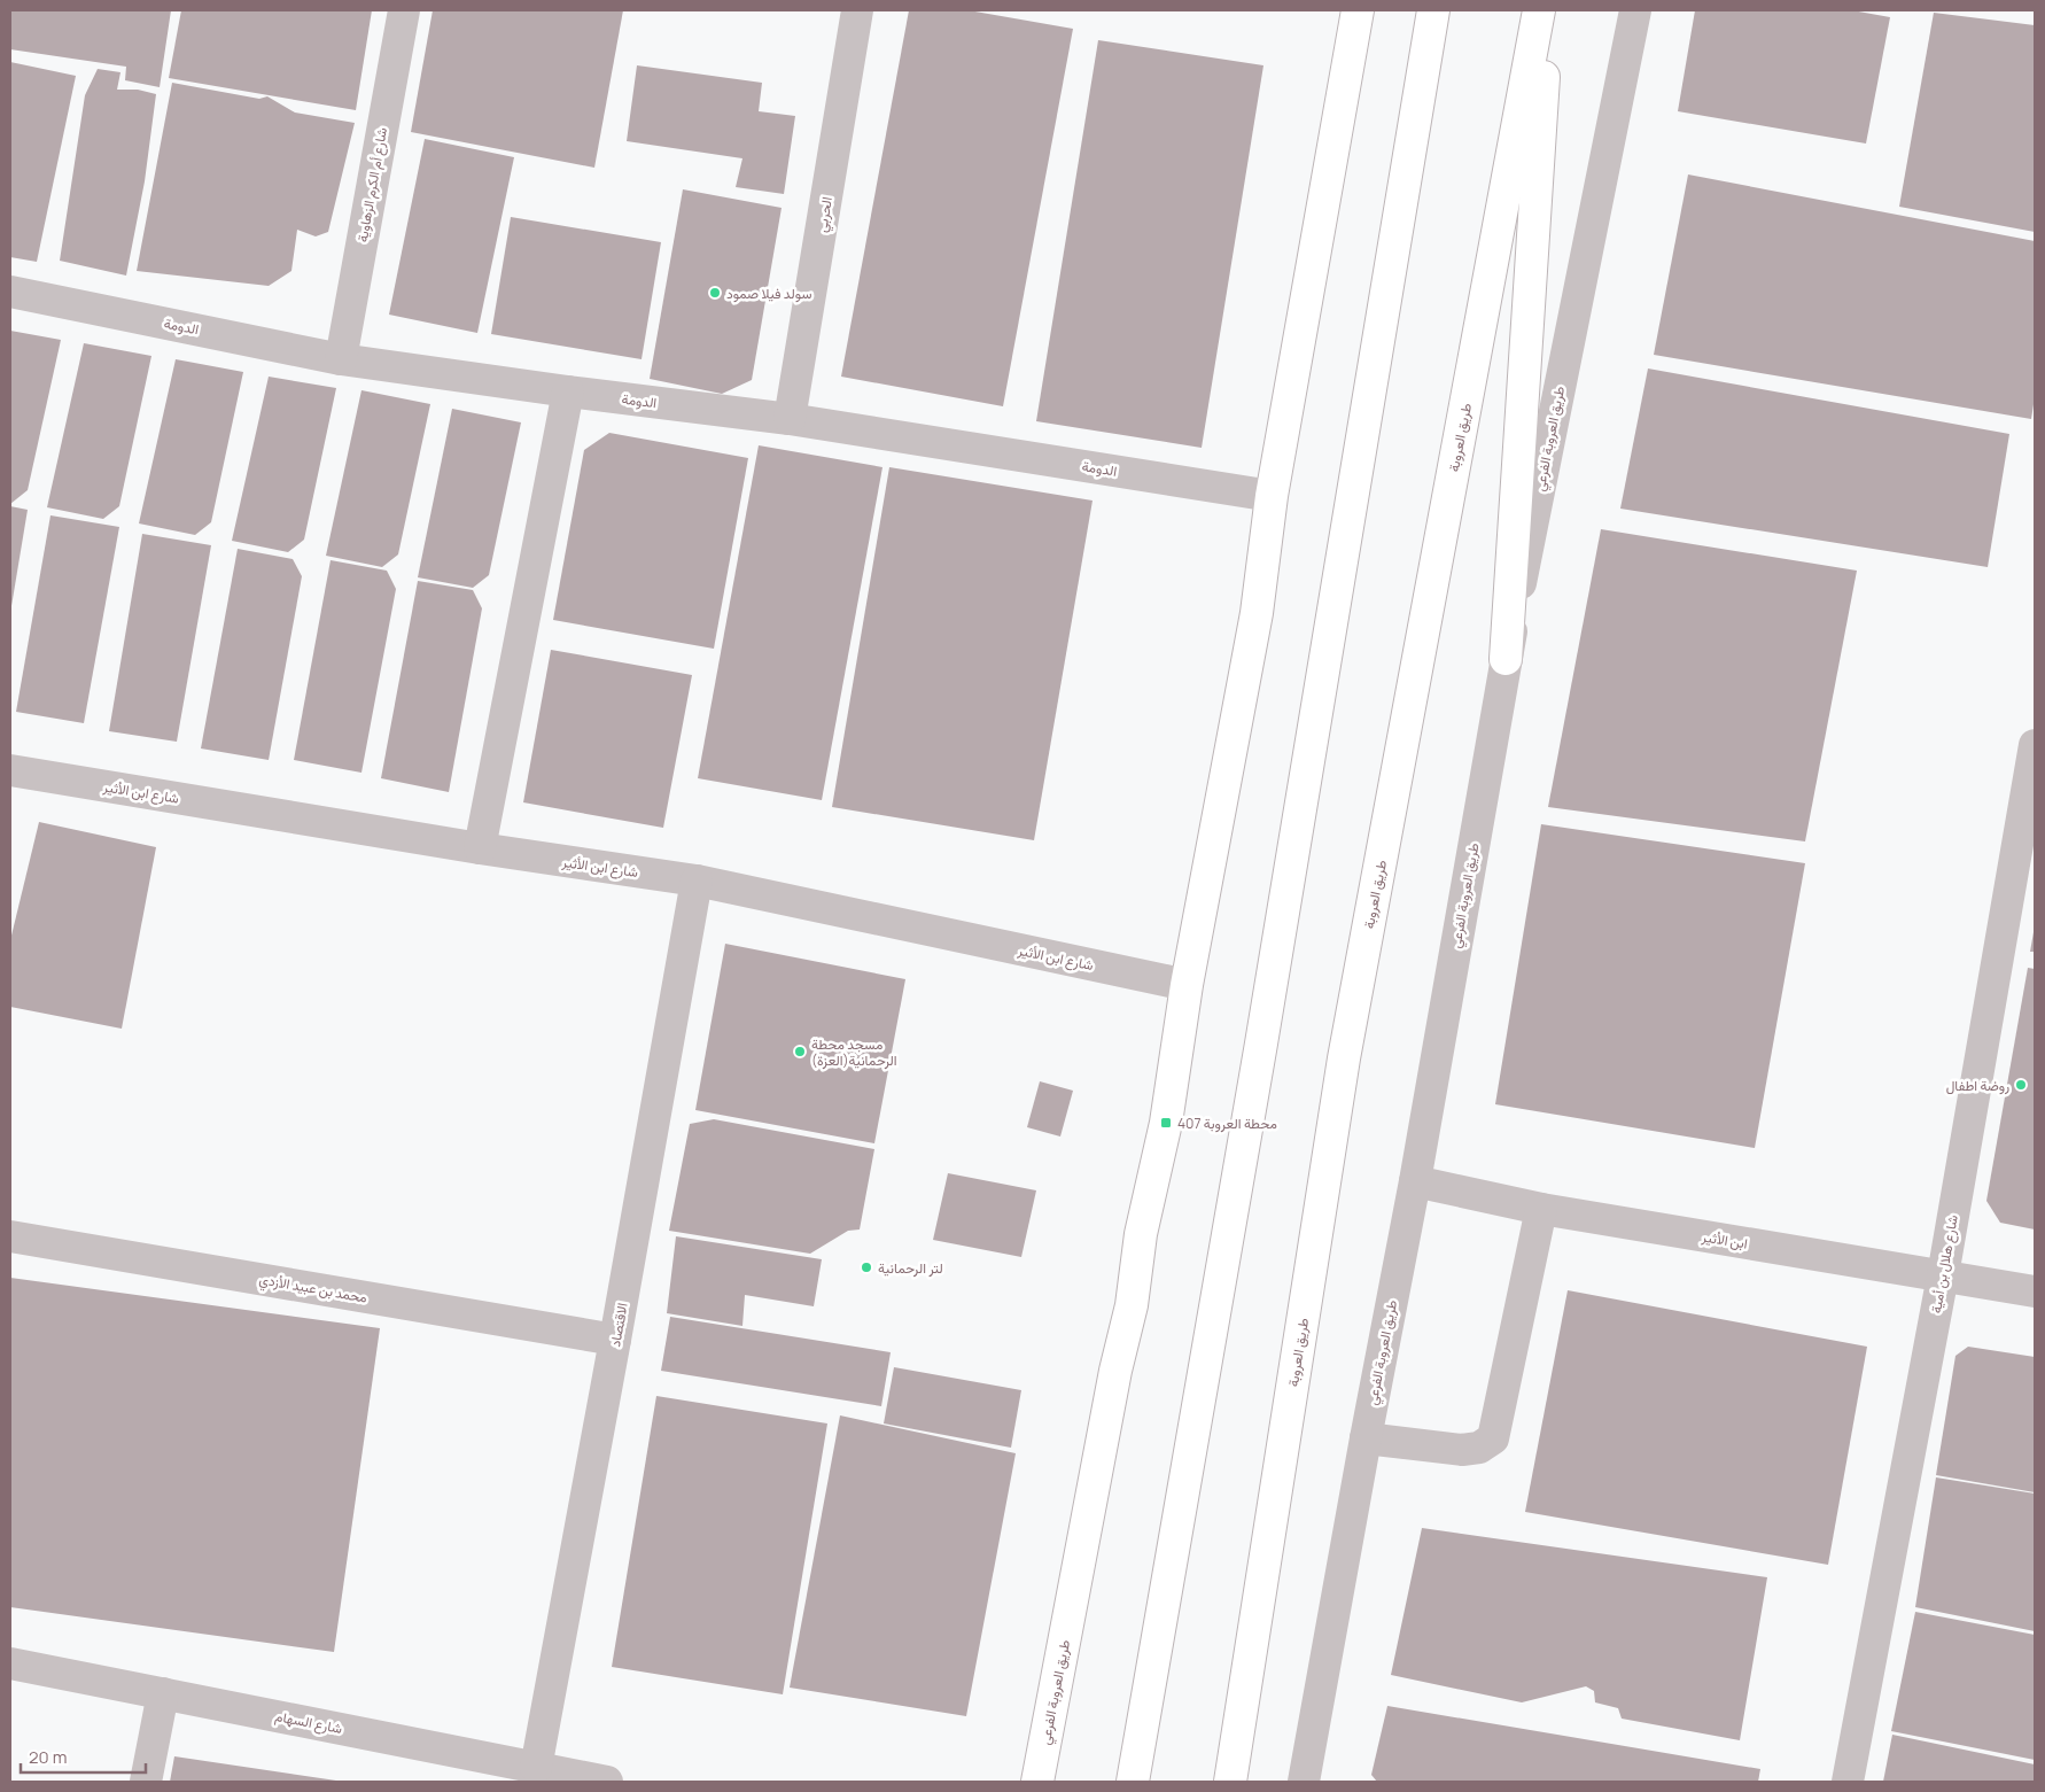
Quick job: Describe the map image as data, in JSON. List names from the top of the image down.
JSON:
{
  "streets": {
    "main road": ["طريق العروبة", "طريق العروبة الفرعي"],
    "street": [
      "شارع أم الكرم الزهاوية",
      "الحربي",
      "الدومة",
      "شارع ابن الأثير",
      "ابن الأثير",
      "شارع هلال بن أمية",
      "محمد بن عبيد الأزدي",
      "الاقتصاد",
      "شارع السهام"
    ]
  },
  "crossings": [
    ["شارع أم الكرم الزهاوية", "الدومة"],
    ["الحربي", "الدومة"],
    ["الدومة", "طريق العروبة الفرعي"],
    ["طريق العروبة الفرعي", "شارع ابن الأثير"],
    ["طريق العروبة الفرعي", "ابن الأثير"],
    ["شارع ابن الأثير", "الاقتصاد"],
    ["ابن الأثير", "شارع هلال بن أمية"],
    ["محمد بن عبيد الأزدي", "الاقتصاد"],
    ["الاقتصاد", "شارع السهام"]
  ],
  "places": {
    "other": [
      "سولد فيلا صمود",
      "مسجد محطة الرحمانية(العزة)",
      "روضة اطفال",
      "لتر الرحمانية"
    ],
    "transit": ["محطة العروبة 407"]
  },
  "scale_bar": "20 m"
}
